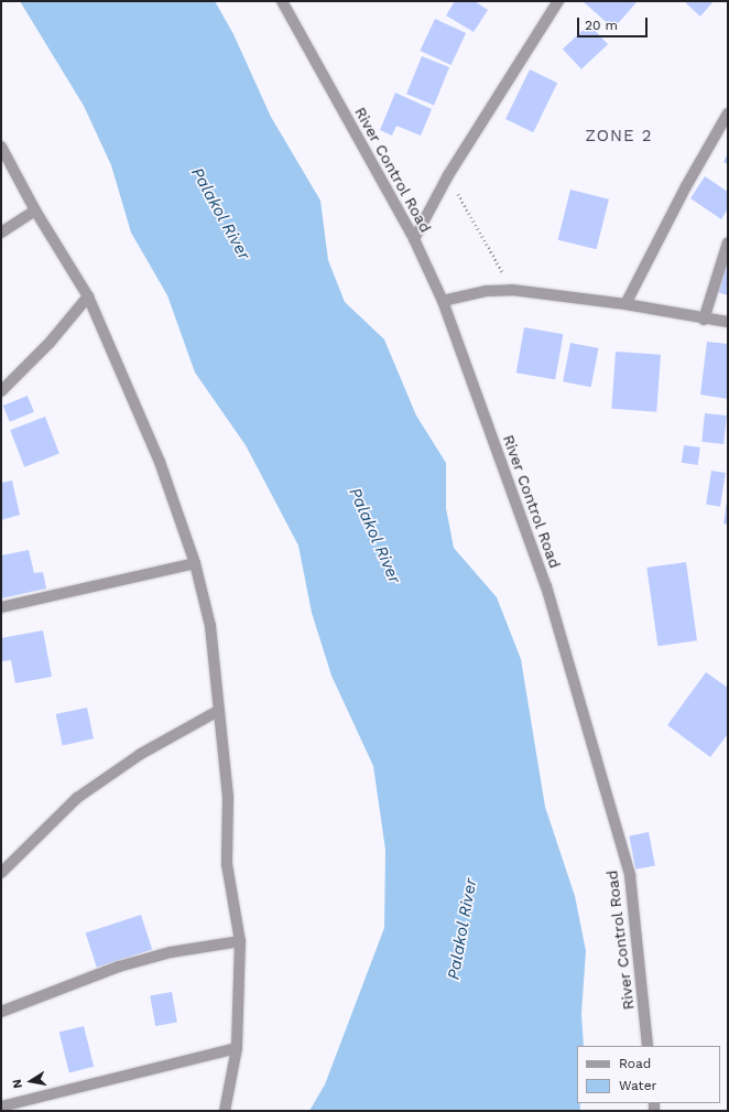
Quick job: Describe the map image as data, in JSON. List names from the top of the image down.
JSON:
{
  "streets": {
    "street": ["River Control Road"]
  },
  "districts": ["ZONE 2"],
  "water": ["Palakol River"],
  "legend": ["Road", "Water"],
  "scale_bar": "20 m",
  "north": "left"
}
